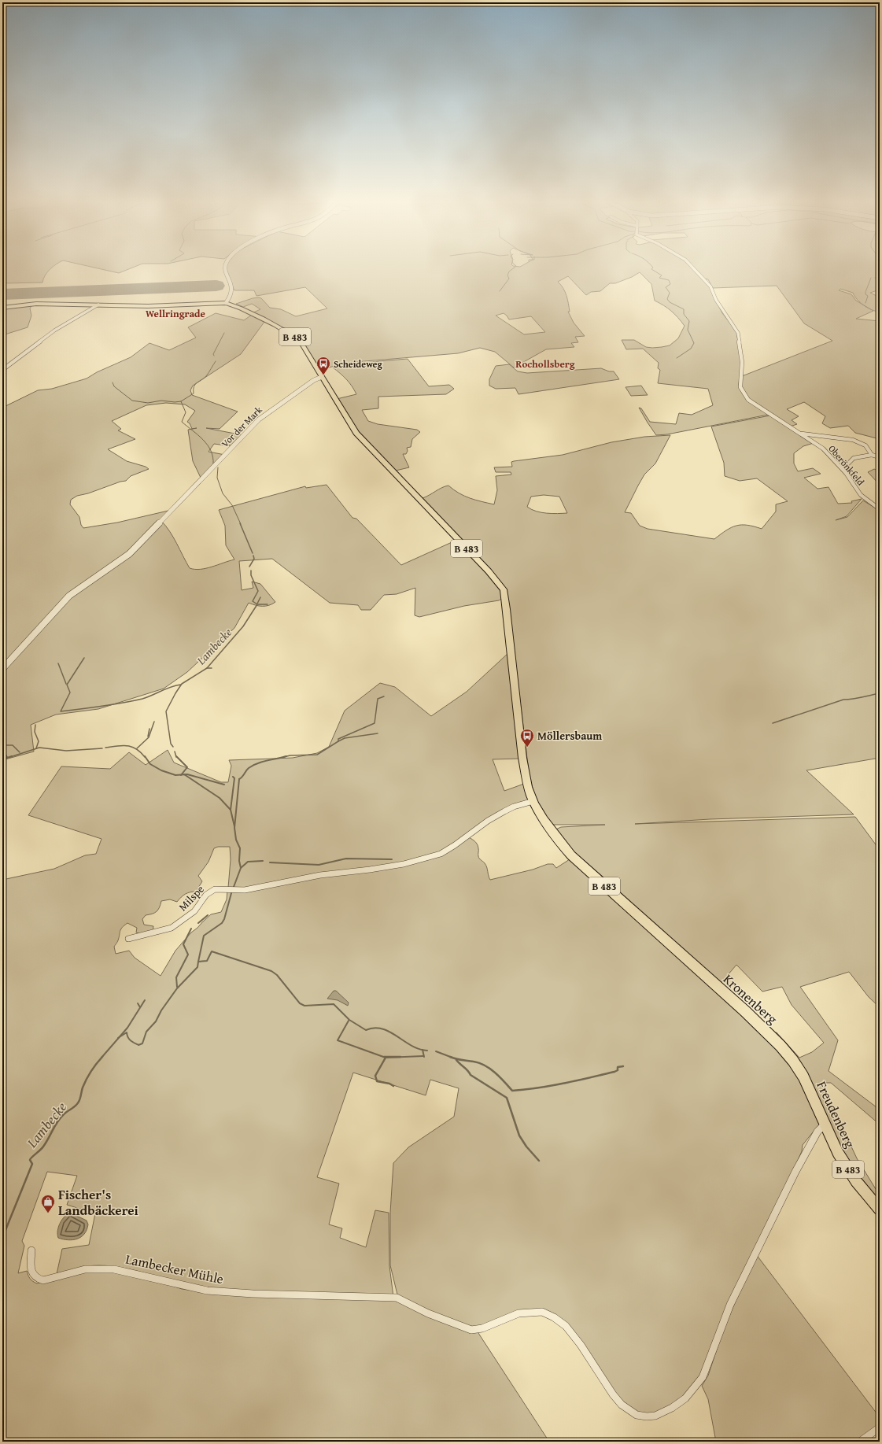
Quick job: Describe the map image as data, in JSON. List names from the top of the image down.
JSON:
{
  "streets": {
    "main road": ["B 483", "Kronenberg", "Freudenberg"],
    "street": [
      "Vor der Mark",
      "Oberönkfeld",
      "Milspe",
      "Lambecker Mühle"
    ]
  },
  "crossings": [
    ["B 483", "Vor der Mark"],
    ["B 483", "Milspe"],
    ["B 483", "Kronenberg"],
    ["Milspe", "Kronenberg"],
    ["Kronenberg", "Freudenberg"],
    ["Freudenberg", "Lambecker Mühle"]
  ],
  "districts": ["Wellringrade", "Rochollsberg"],
  "water": ["Lambecke"],
  "places": {
    "bus stop": ["Scheideweg", "Möllersbaum"],
    "shop": ["Fischer's Landbäckerei"]
  }
}
